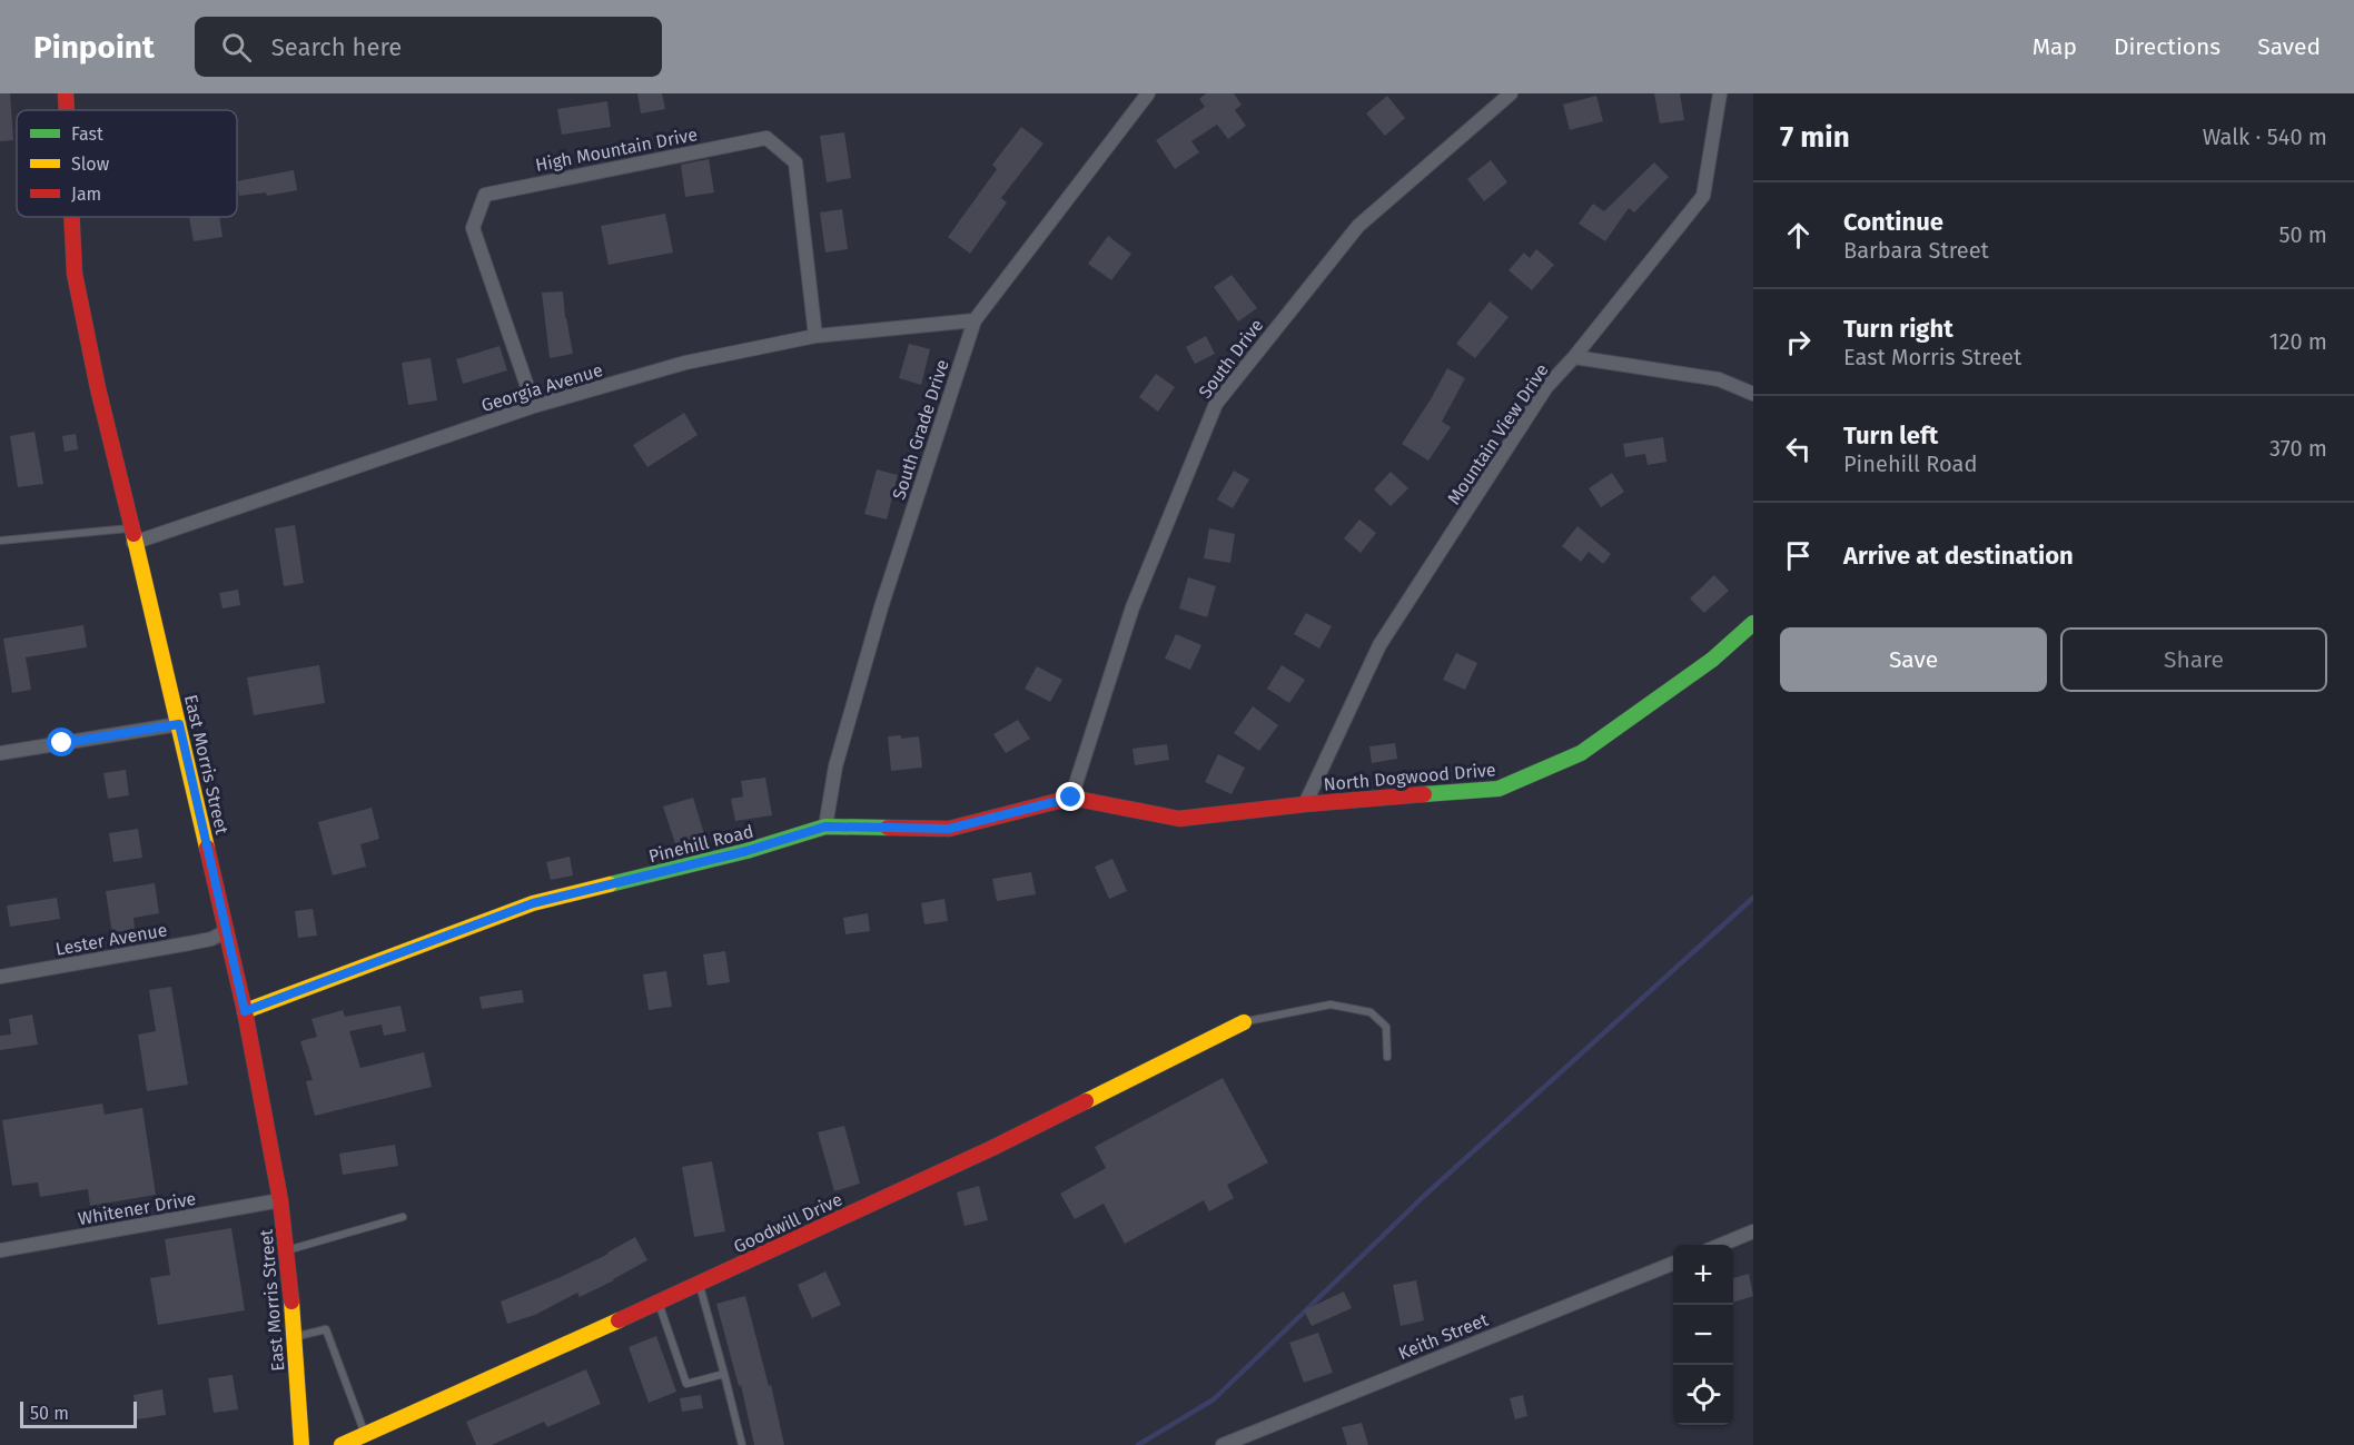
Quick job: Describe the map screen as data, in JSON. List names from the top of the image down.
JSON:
{
  "streets": {
    "street": [
      "High Mountain Drive",
      "South Drive",
      "Georgia Avenue",
      "South Grade Drive",
      "Mountain View Drive",
      "East Morris Street",
      "North Dogwood Drive",
      "Pinehill Road",
      "Lester Avenue",
      "Whitener Drive",
      "Goodwill Drive",
      "Keith Street"
    ]
  },
  "crossings": [
    ["High Mountain Drive", "Georgia Avenue"],
    ["South Drive", "Pinehill Road"],
    ["Georgia Avenue", "South Grade Drive"],
    ["Georgia Avenue", "East Morris Street"],
    ["South Grade Drive", "Pinehill Road"],
    ["Mountain View Drive", "North Dogwood Drive"],
    ["East Morris Street", "Pinehill Road"],
    ["East Morris Street", "Lester Avenue"],
    ["East Morris Street", "Whitener Drive"],
    ["North Dogwood Drive", "Pinehill Road"]
  ],
  "legend": ["Fast", "Slow", "Jam"],
  "scale_bar": "50 m",
  "page": {
    "header": "Pinpoint",
    "search": "Search here",
    "nav": ["Map", "Directions", "Saved"],
    "heading": ["7 min", "Walk · 540 m"],
    "list": [
      ["Continue", "Barbara Street", "50 m"],
      ["Turn right", "East Morris Street", "120 m"],
      ["Turn left", "Pinehill Road", "370 m"],
      "Arrive at destination"
    ],
    "buttons": ["Save", "Share"],
    "map_buttons": ["+", "−"],
    "scale": "50 m"
  }
}
